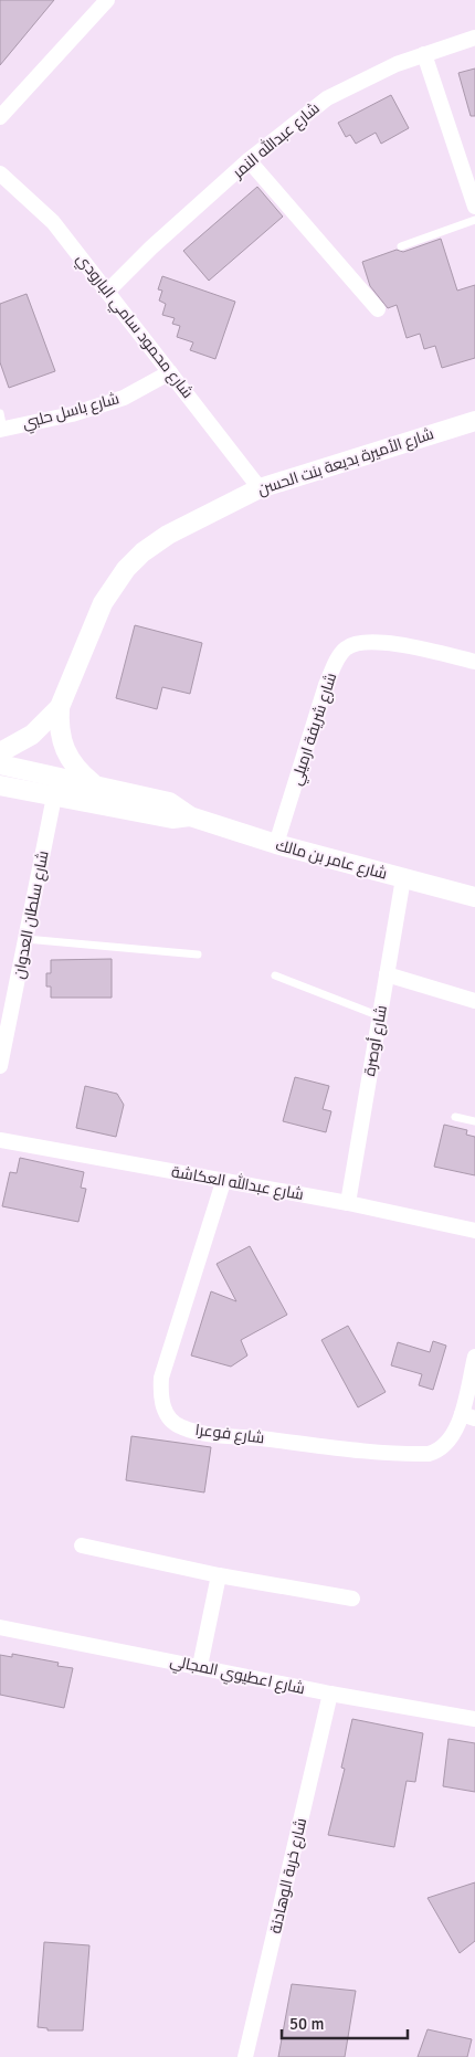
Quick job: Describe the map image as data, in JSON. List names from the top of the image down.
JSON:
{
  "streets": {
    "street": [
      "شارع عبدالله النمر",
      "شارع محمود سامي البارودي",
      "شارع باسل حلبي",
      "شارع الأميرة بديعة بنت الحسن",
      "شارع شريفة ارميلي",
      "شارع عامر بن مالك",
      "شارع سلطان العدوان",
      "شارع أوصرة",
      "شارع عبدالله العكاشة",
      "شارع فوعرا",
      "شارع اعطيوي المجالي",
      "شارع خربة الوهادنة"
    ]
  },
  "crossings": [
    ["شارع عبدالله النمر", "شارع محمود سامي البارودي"],
    ["شارع محمود سامي البارودي", "شارع باسل حلبي"],
    ["شارع محمود سامي البارودي", "شارع الأميرة بديعة بنت الحسن"],
    ["شارع الأميرة بديعة بنت الحسن", "شارع عامر بن مالك"],
    ["شارع شريفة ارميلي", "شارع عامر بن مالك"],
    ["شارع عامر بن مالك", "شارع سلطان العدوان"],
    ["شارع عامر بن مالك", "شارع أوصرة"],
    ["شارع أوصرة", "شارع عبدالله العكاشة"],
    ["شارع عبدالله العكاشة", "شارع فوعرا"],
    ["شارع اعطيوي المجالي", "شارع خربة الوهادنة"]
  ],
  "scale_bar": "50 m"
}
